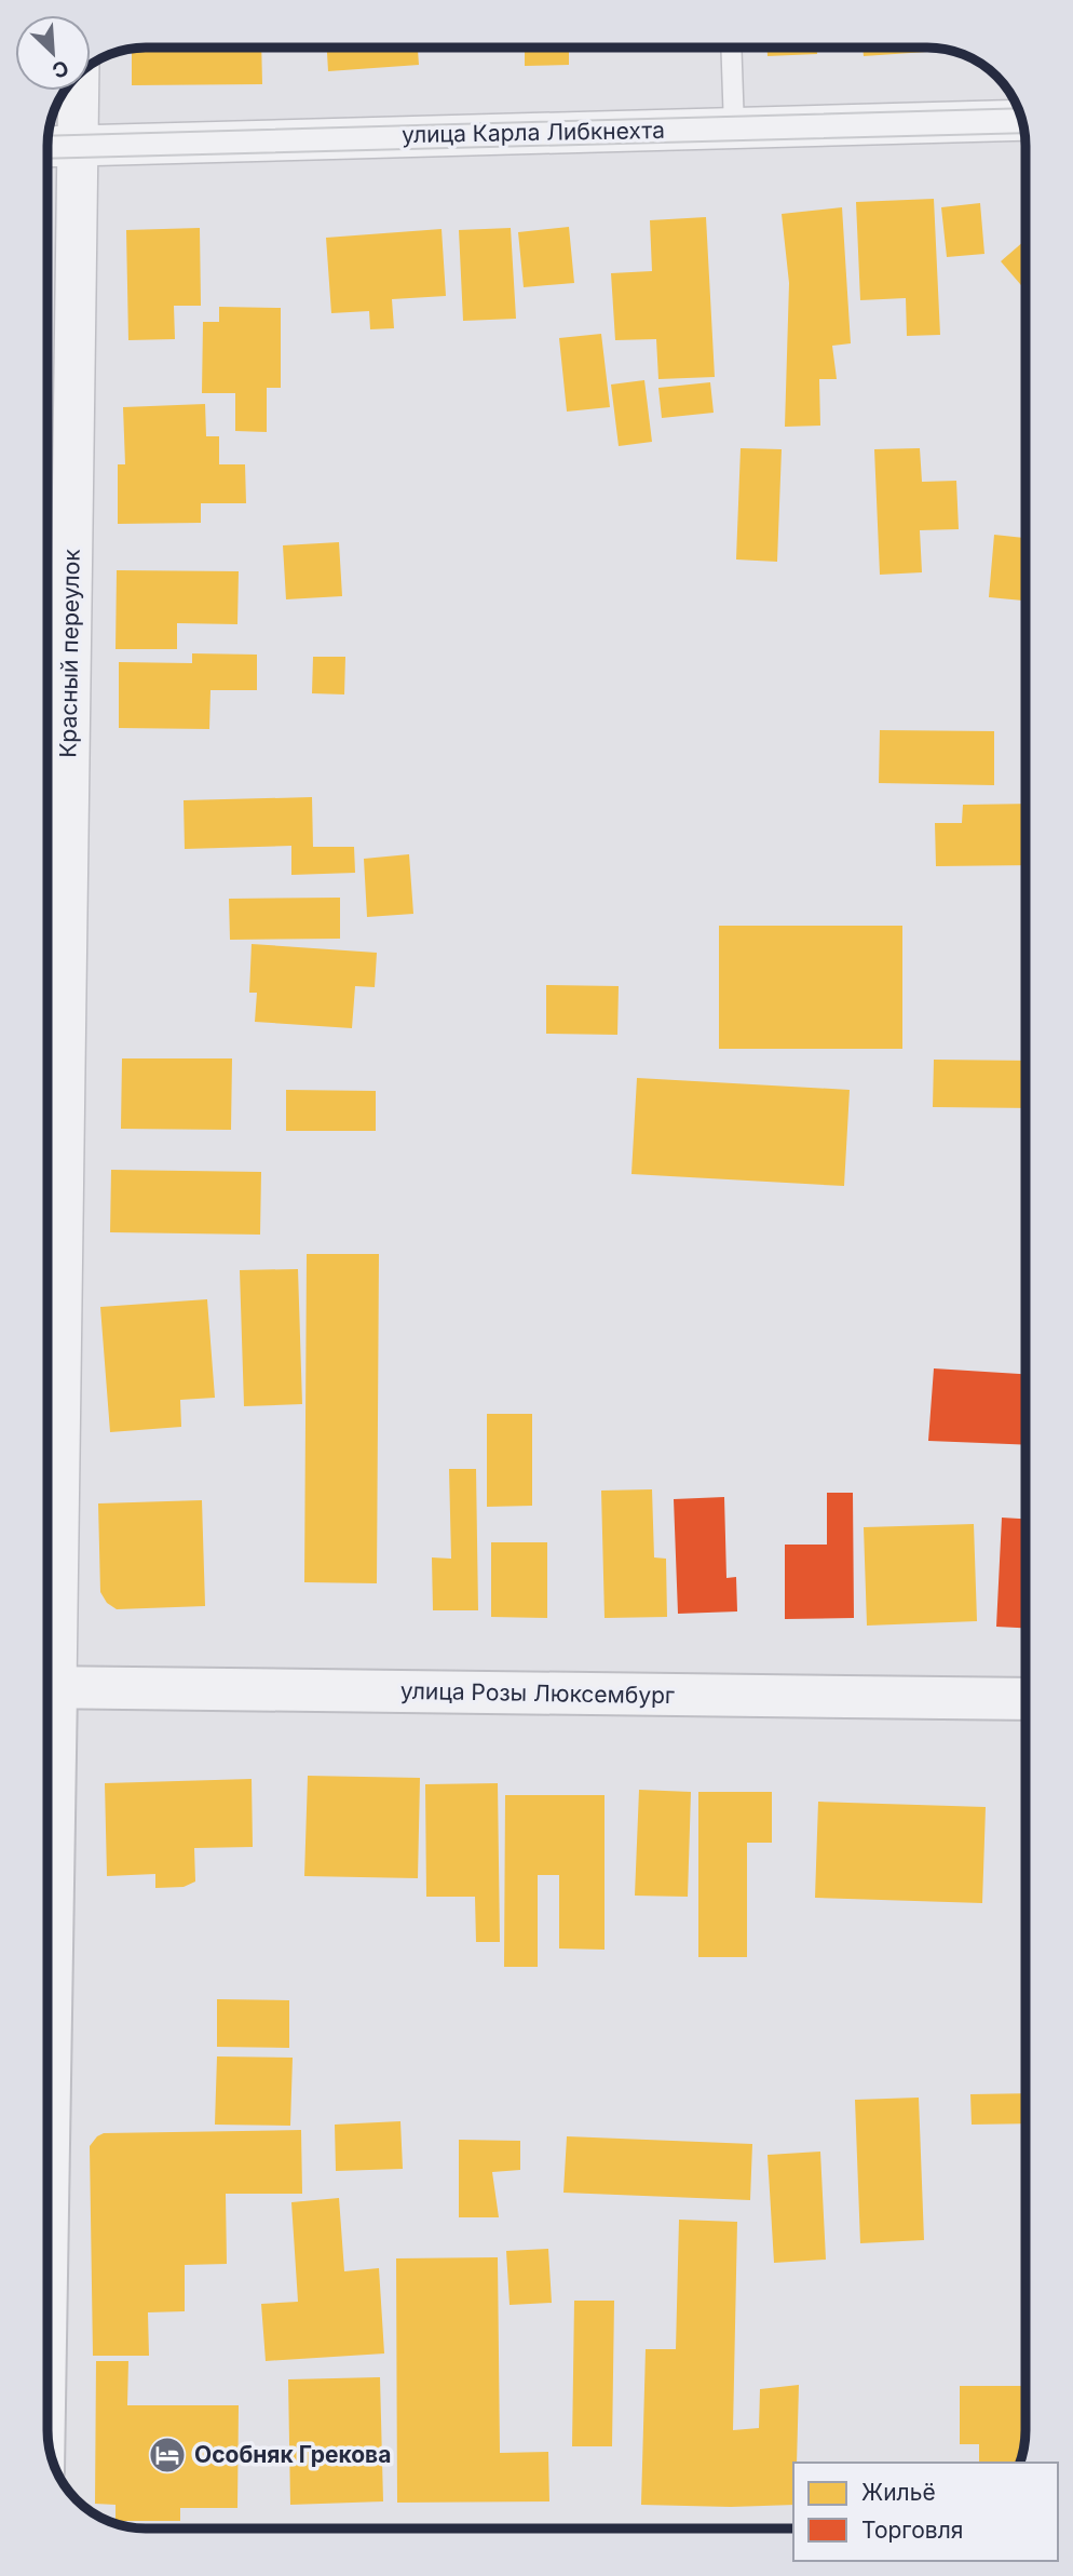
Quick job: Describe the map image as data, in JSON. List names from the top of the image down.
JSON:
{
  "streets": {
    "street": ["улица Карла Либкнехта", "Красный переулок", "улица Розы Люксембург"]
  },
  "crossings": [
    ["улица Карла Либкнехта", "Красный переулок"]
  ],
  "places": {
    "hotel": ["Особняк Грекова"]
  },
  "legend": ["Жильё", "Торговля"],
  "north": "bottom right"
}
